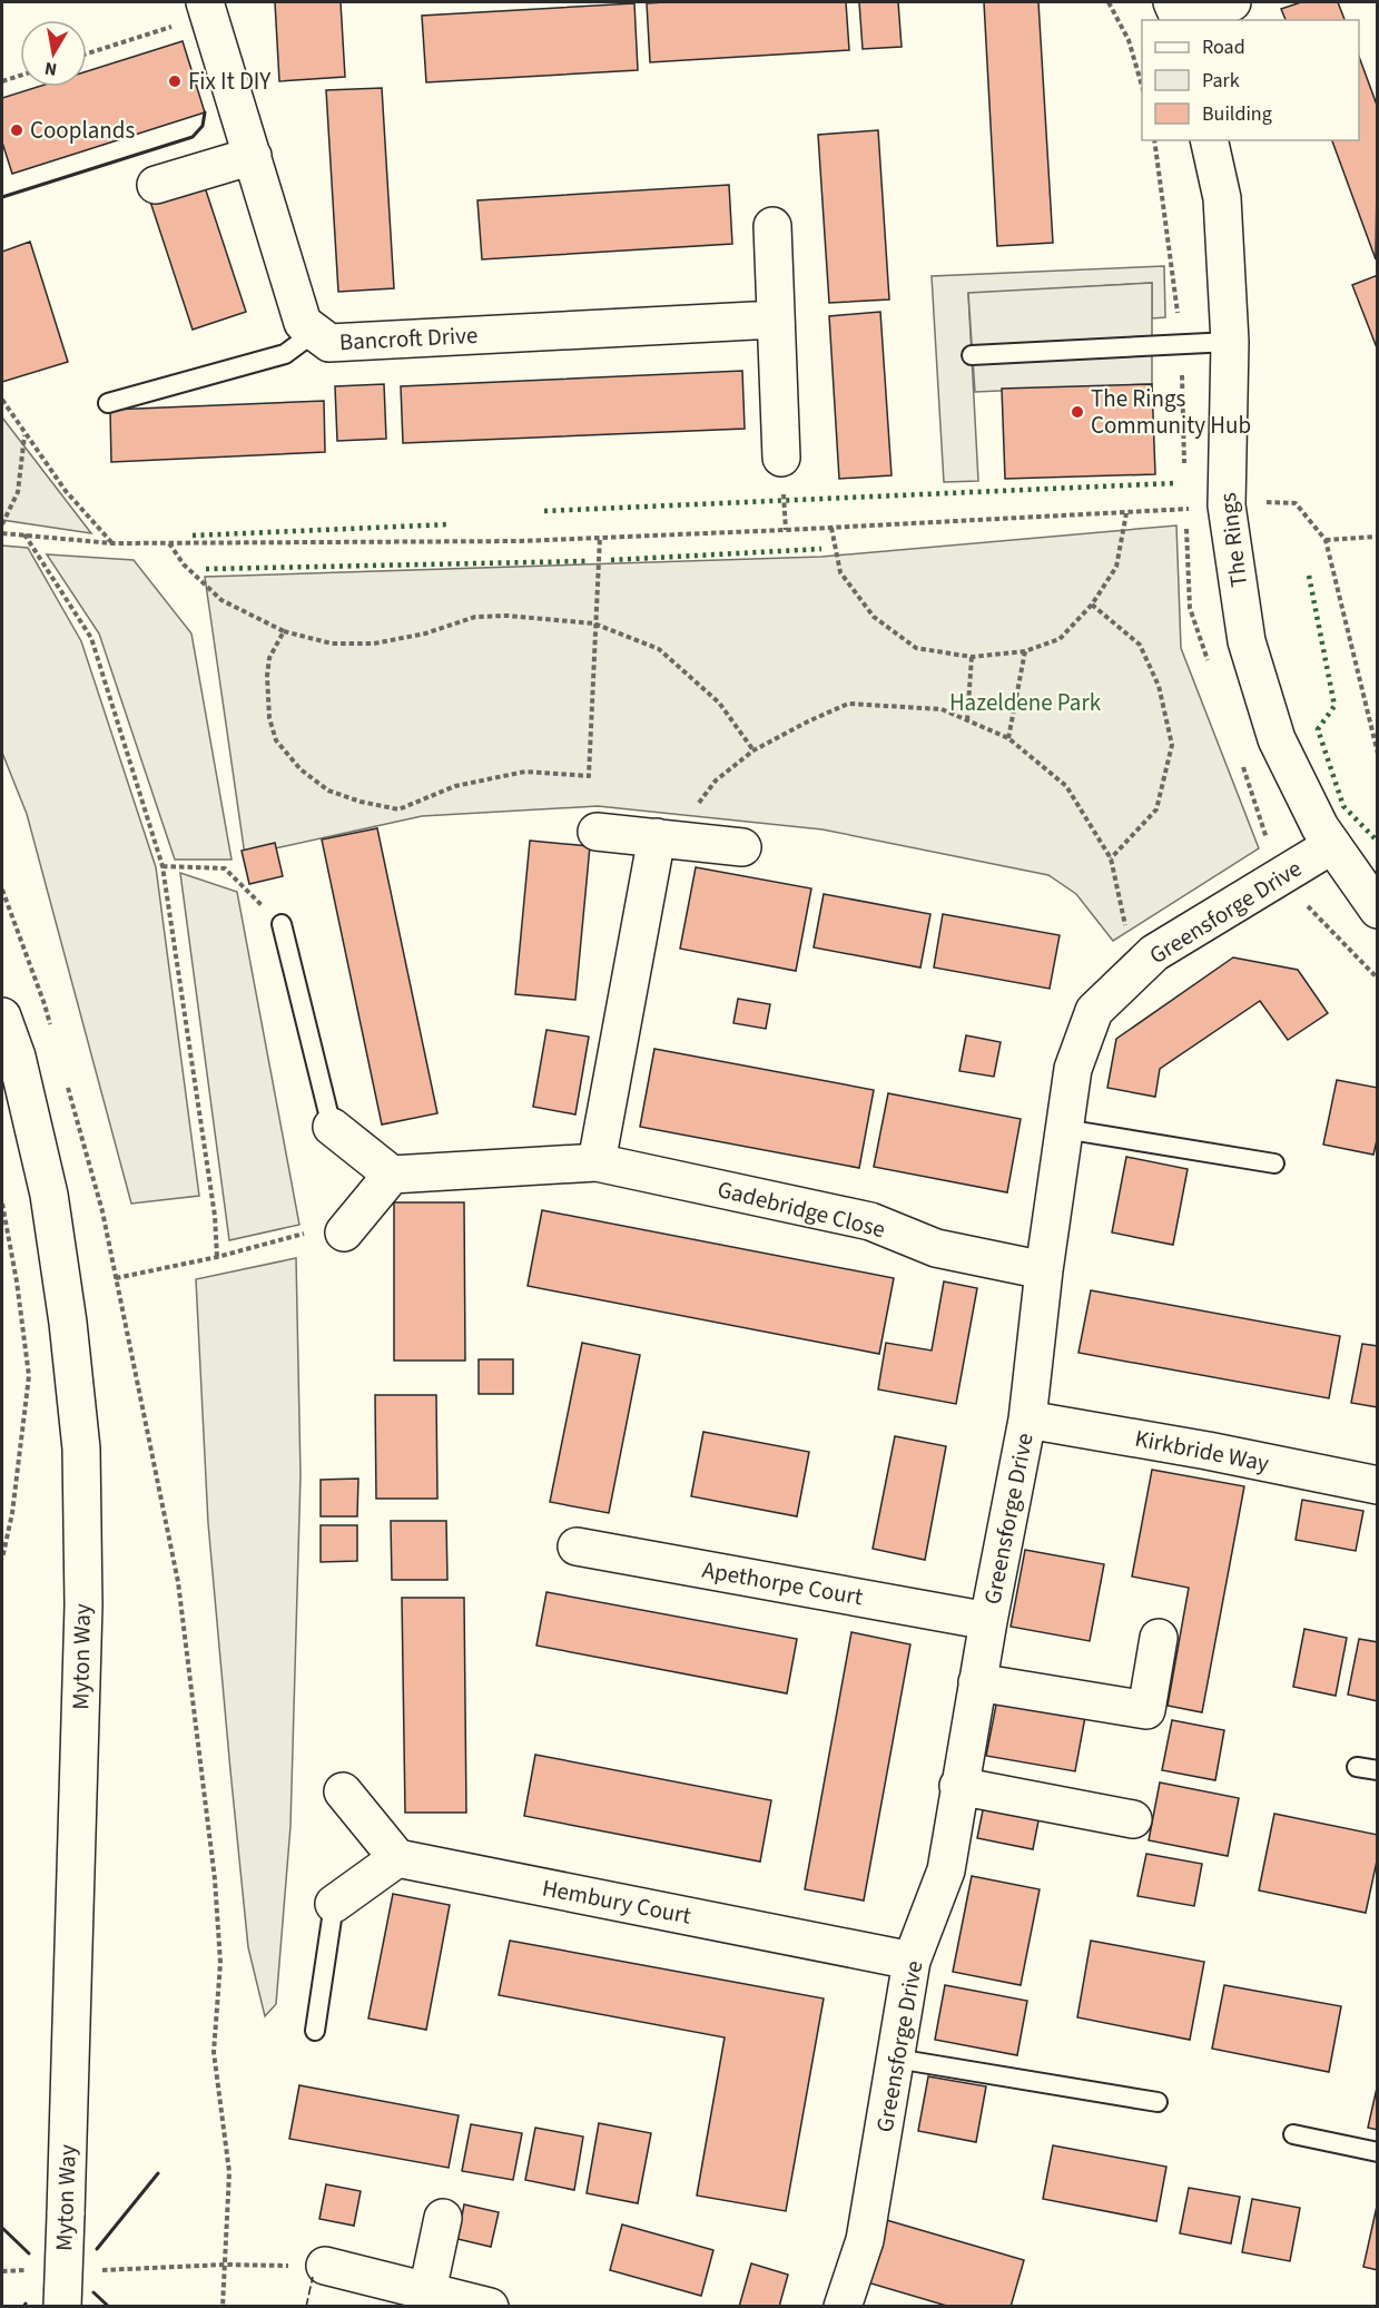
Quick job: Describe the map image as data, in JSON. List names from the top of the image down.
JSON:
{
  "streets": {
    "street": [
      "Bancroft Drive",
      "The Rings",
      "Greensforge Drive",
      "Gadebridge Close",
      "Kirkbride Way",
      "Apethorpe Court",
      "Myton Way",
      "Hembury Court"
    ]
  },
  "crossings": [
    ["The Rings", "Greensforge Drive"],
    ["Greensforge Drive", "Gadebridge Close"],
    ["Greensforge Drive", "Kirkbride Way"],
    ["Greensforge Drive", "Apethorpe Court"],
    ["Greensforge Drive", "Hembury Court"]
  ],
  "parks": ["Hazeldene Park"],
  "places": ["Fix It DIY", "Cooplands", "The Rings Community Hub"],
  "legend": ["Road", "Park", "Building"],
  "north": "bottom"
}
